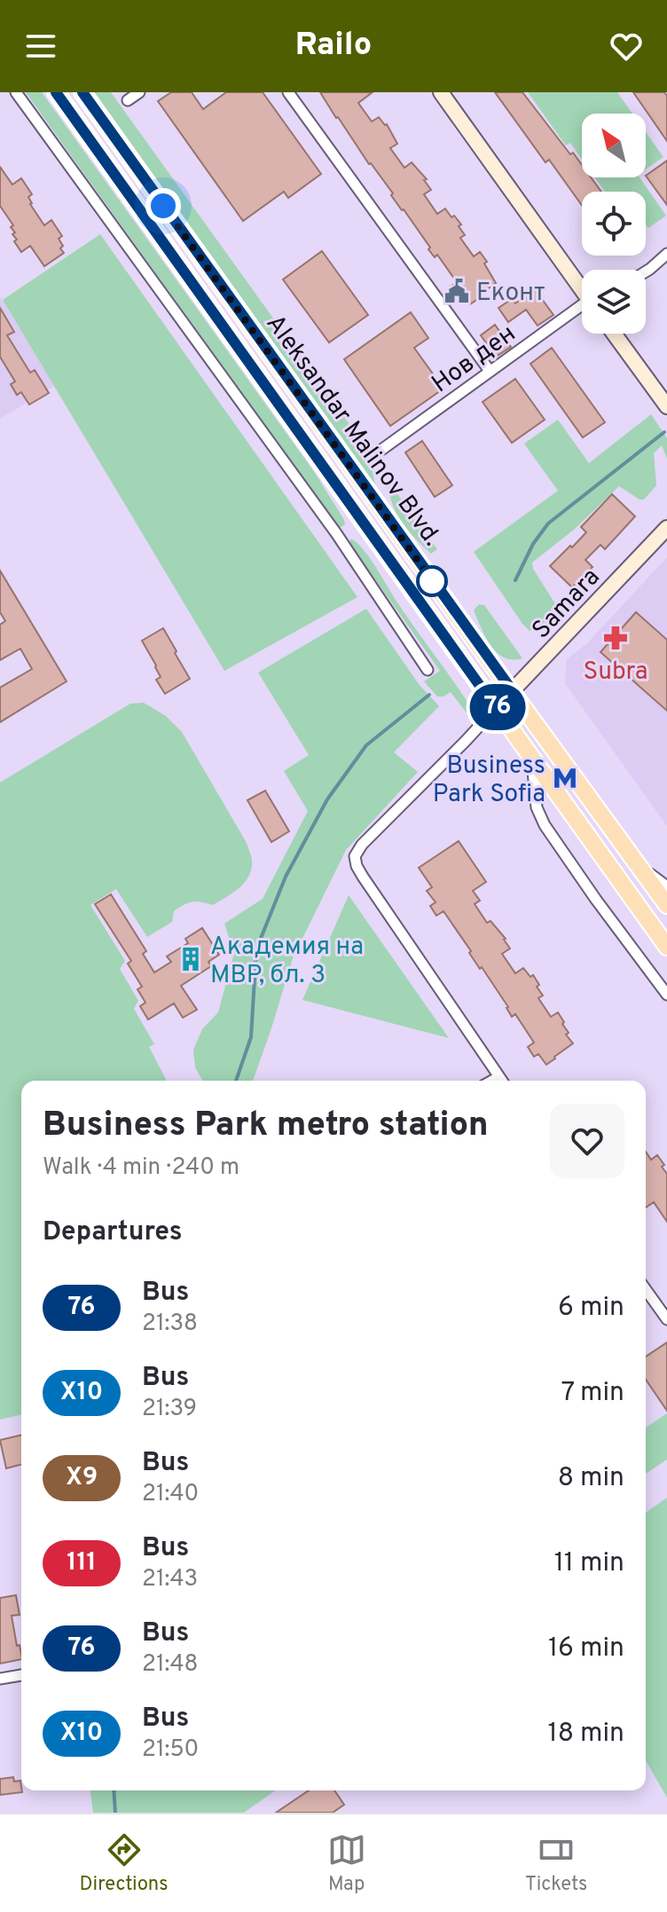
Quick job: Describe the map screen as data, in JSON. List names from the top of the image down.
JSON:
{
  "streets": {
    "main road": ["Aleksandar Malinov Blvd."],
    "street": ["Нов ден", "Samara"]
  },
  "crossings": [
    ["Aleksandar Malinov Blvd.", "Samara"]
  ],
  "places": {
    "public building": ["Еконт"],
    "pharmacy": ["Subra"],
    "metro station": ["Business Park Sofia"],
    "building": ["Академия на МВР, бл. 3"]
  },
  "lines": ["bus line 76"],
  "north": "top left",
  "page": {
    "header": "Railo",
    "on_map": "76",
    "heading": [
      ["Business Park metro station", "Walk · 4 min · 240 m"],
      "Departures"
    ],
    "list": [
      {
        "mark": "76",
        "name": "Bus",
        "note": "21:38",
        "value": "6 min"
      },
      {
        "mark": "Х10",
        "name": "Bus",
        "note": "21:39",
        "value": "7 min"
      },
      {
        "mark": "Х9",
        "name": "Bus",
        "note": "21:40",
        "value": "8 min"
      },
      {
        "mark": "111",
        "name": "Bus",
        "note": "21:43",
        "value": "11 min"
      },
      {
        "mark": "76",
        "name": "Bus",
        "note": "21:48",
        "value": "16 min"
      },
      {
        "mark": "Х10",
        "name": "Bus",
        "note": "21:50",
        "value": "18 min"
      }
    ],
    "tabs": ["Directions", "Map", "Tickets"]
  }
}
